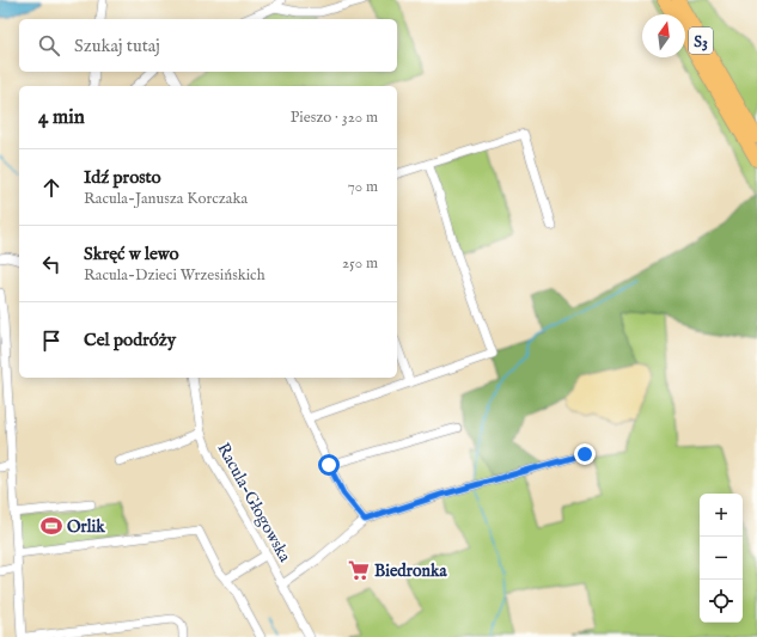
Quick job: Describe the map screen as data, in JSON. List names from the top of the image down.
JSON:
{
  "streets": {
    "highway": ["S3"],
    "street": ["Racula-Głogowska"]
  },
  "places": {
    "sports": ["Orlik"],
    "supermarket": ["Biedronka"]
  },
  "north": "top",
  "page": {
    "search": "Szukaj tutaj",
    "heading": ["4 min", "Pieszo · 320 m"],
    "list": [
      ["Idź prosto", "Racula-Janusza Korczaka", "70 m"],
      ["Skręć w lewo", "Racula-Dzieci Wrzesińskich", "250 m"],
      "Cel podróży"
    ],
    "map_buttons": ["+", "−"]
  }
}
